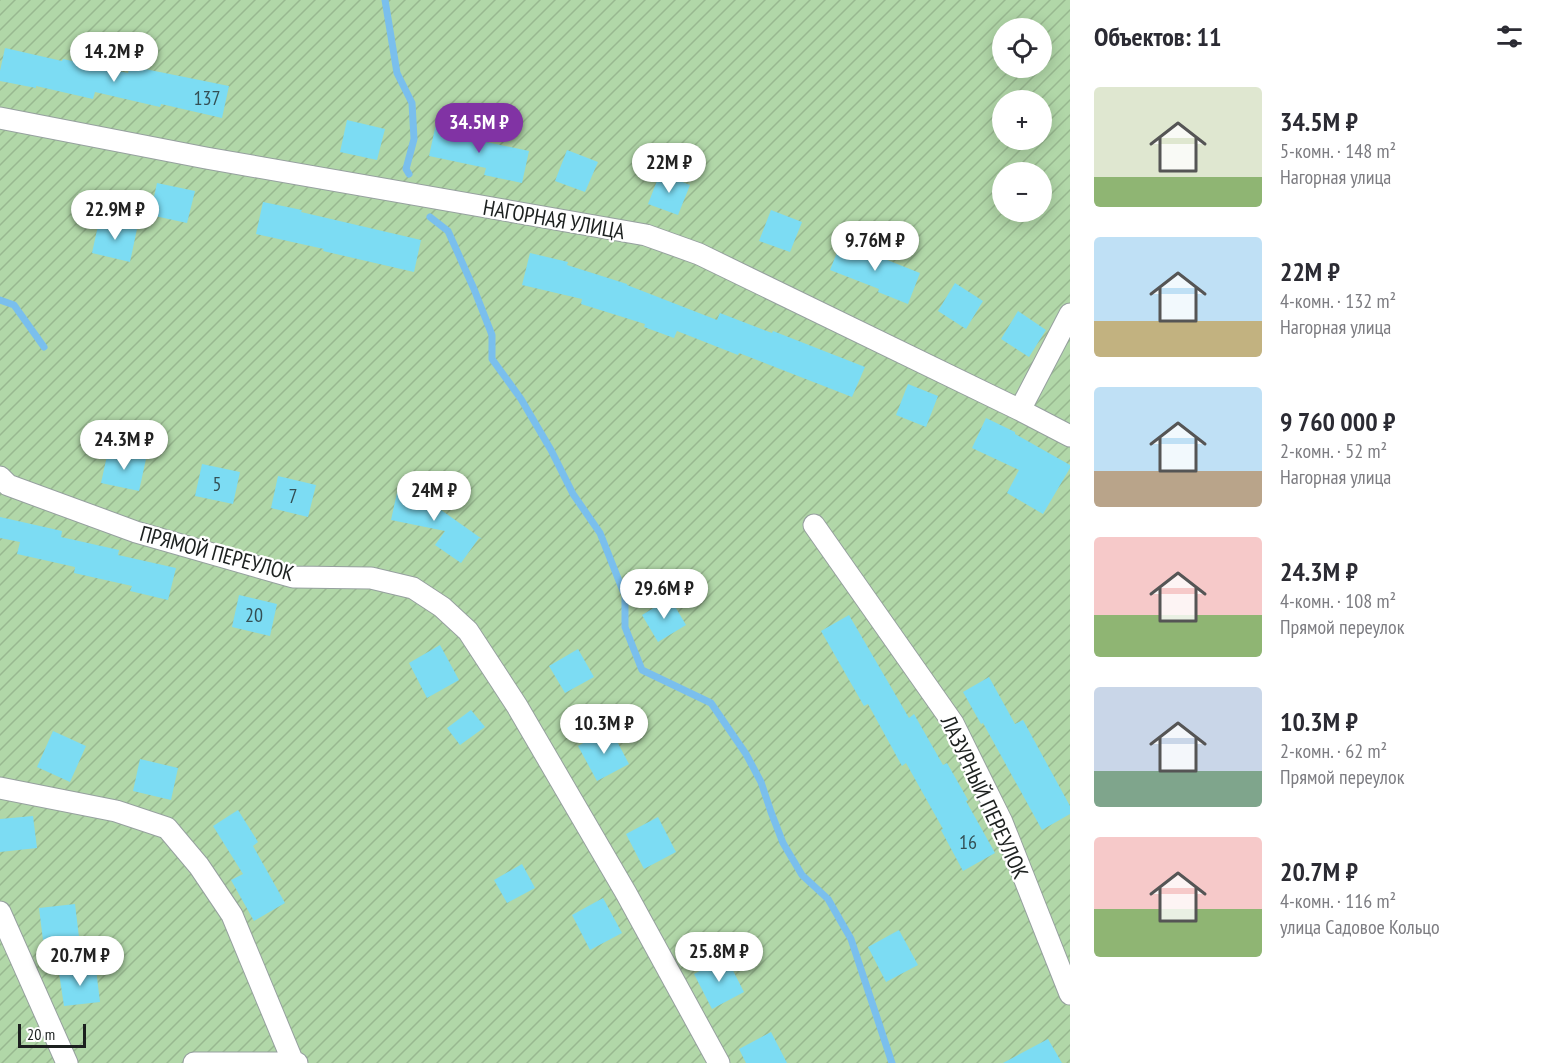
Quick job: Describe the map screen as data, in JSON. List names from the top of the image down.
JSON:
{
  "streets": {
    "street": ["НАГОРНАЯ УЛИЦА", "ПРЯМОЙ ПЕРЕУЛОК", "ЛАЗУРНЫЙ ПЕРЕУЛОК"]
  },
  "house_numbers": [
    "137",
    "5",
    "7",
    "20",
    "16"
  ],
  "scale_bar": "20 m",
  "page": {
    "heading": "Объектов: 11",
    "map_buttons": ["+", "−"],
    "price": [
      "14.2M ₽",
      "34.5M ₽",
      "22M ₽",
      "22.9M ₽",
      "9.76M ₽",
      "24.3M ₽",
      "24M ₽",
      "29.6M ₽",
      "10.3M ₽",
      "25.8M ₽",
      "20.7M ₽"
    ],
    "list": [
      {
        "name": "34.5M ₽",
        "note": "5-комн. · 148 m² · Нагорная улица"
      },
      {
        "name": "22M ₽",
        "note": "4-комн. · 132 m² · Нагорная улица"
      },
      {
        "name": "9 760 000 ₽",
        "note": "2-комн. · 52 m² · Нагорная улица"
      },
      {
        "name": "24.3M ₽",
        "note": "4-комн. · 108 m² · Прямой переулок"
      },
      {
        "name": "10.3M ₽",
        "note": "2-комн. · 62 m² · Прямой переулок"
      },
      {
        "name": "20.7M ₽",
        "note": "4-комн. · 116 m² · улица Садовое Кольцо"
      }
    ],
    "scale": "20 m"
  }
}
